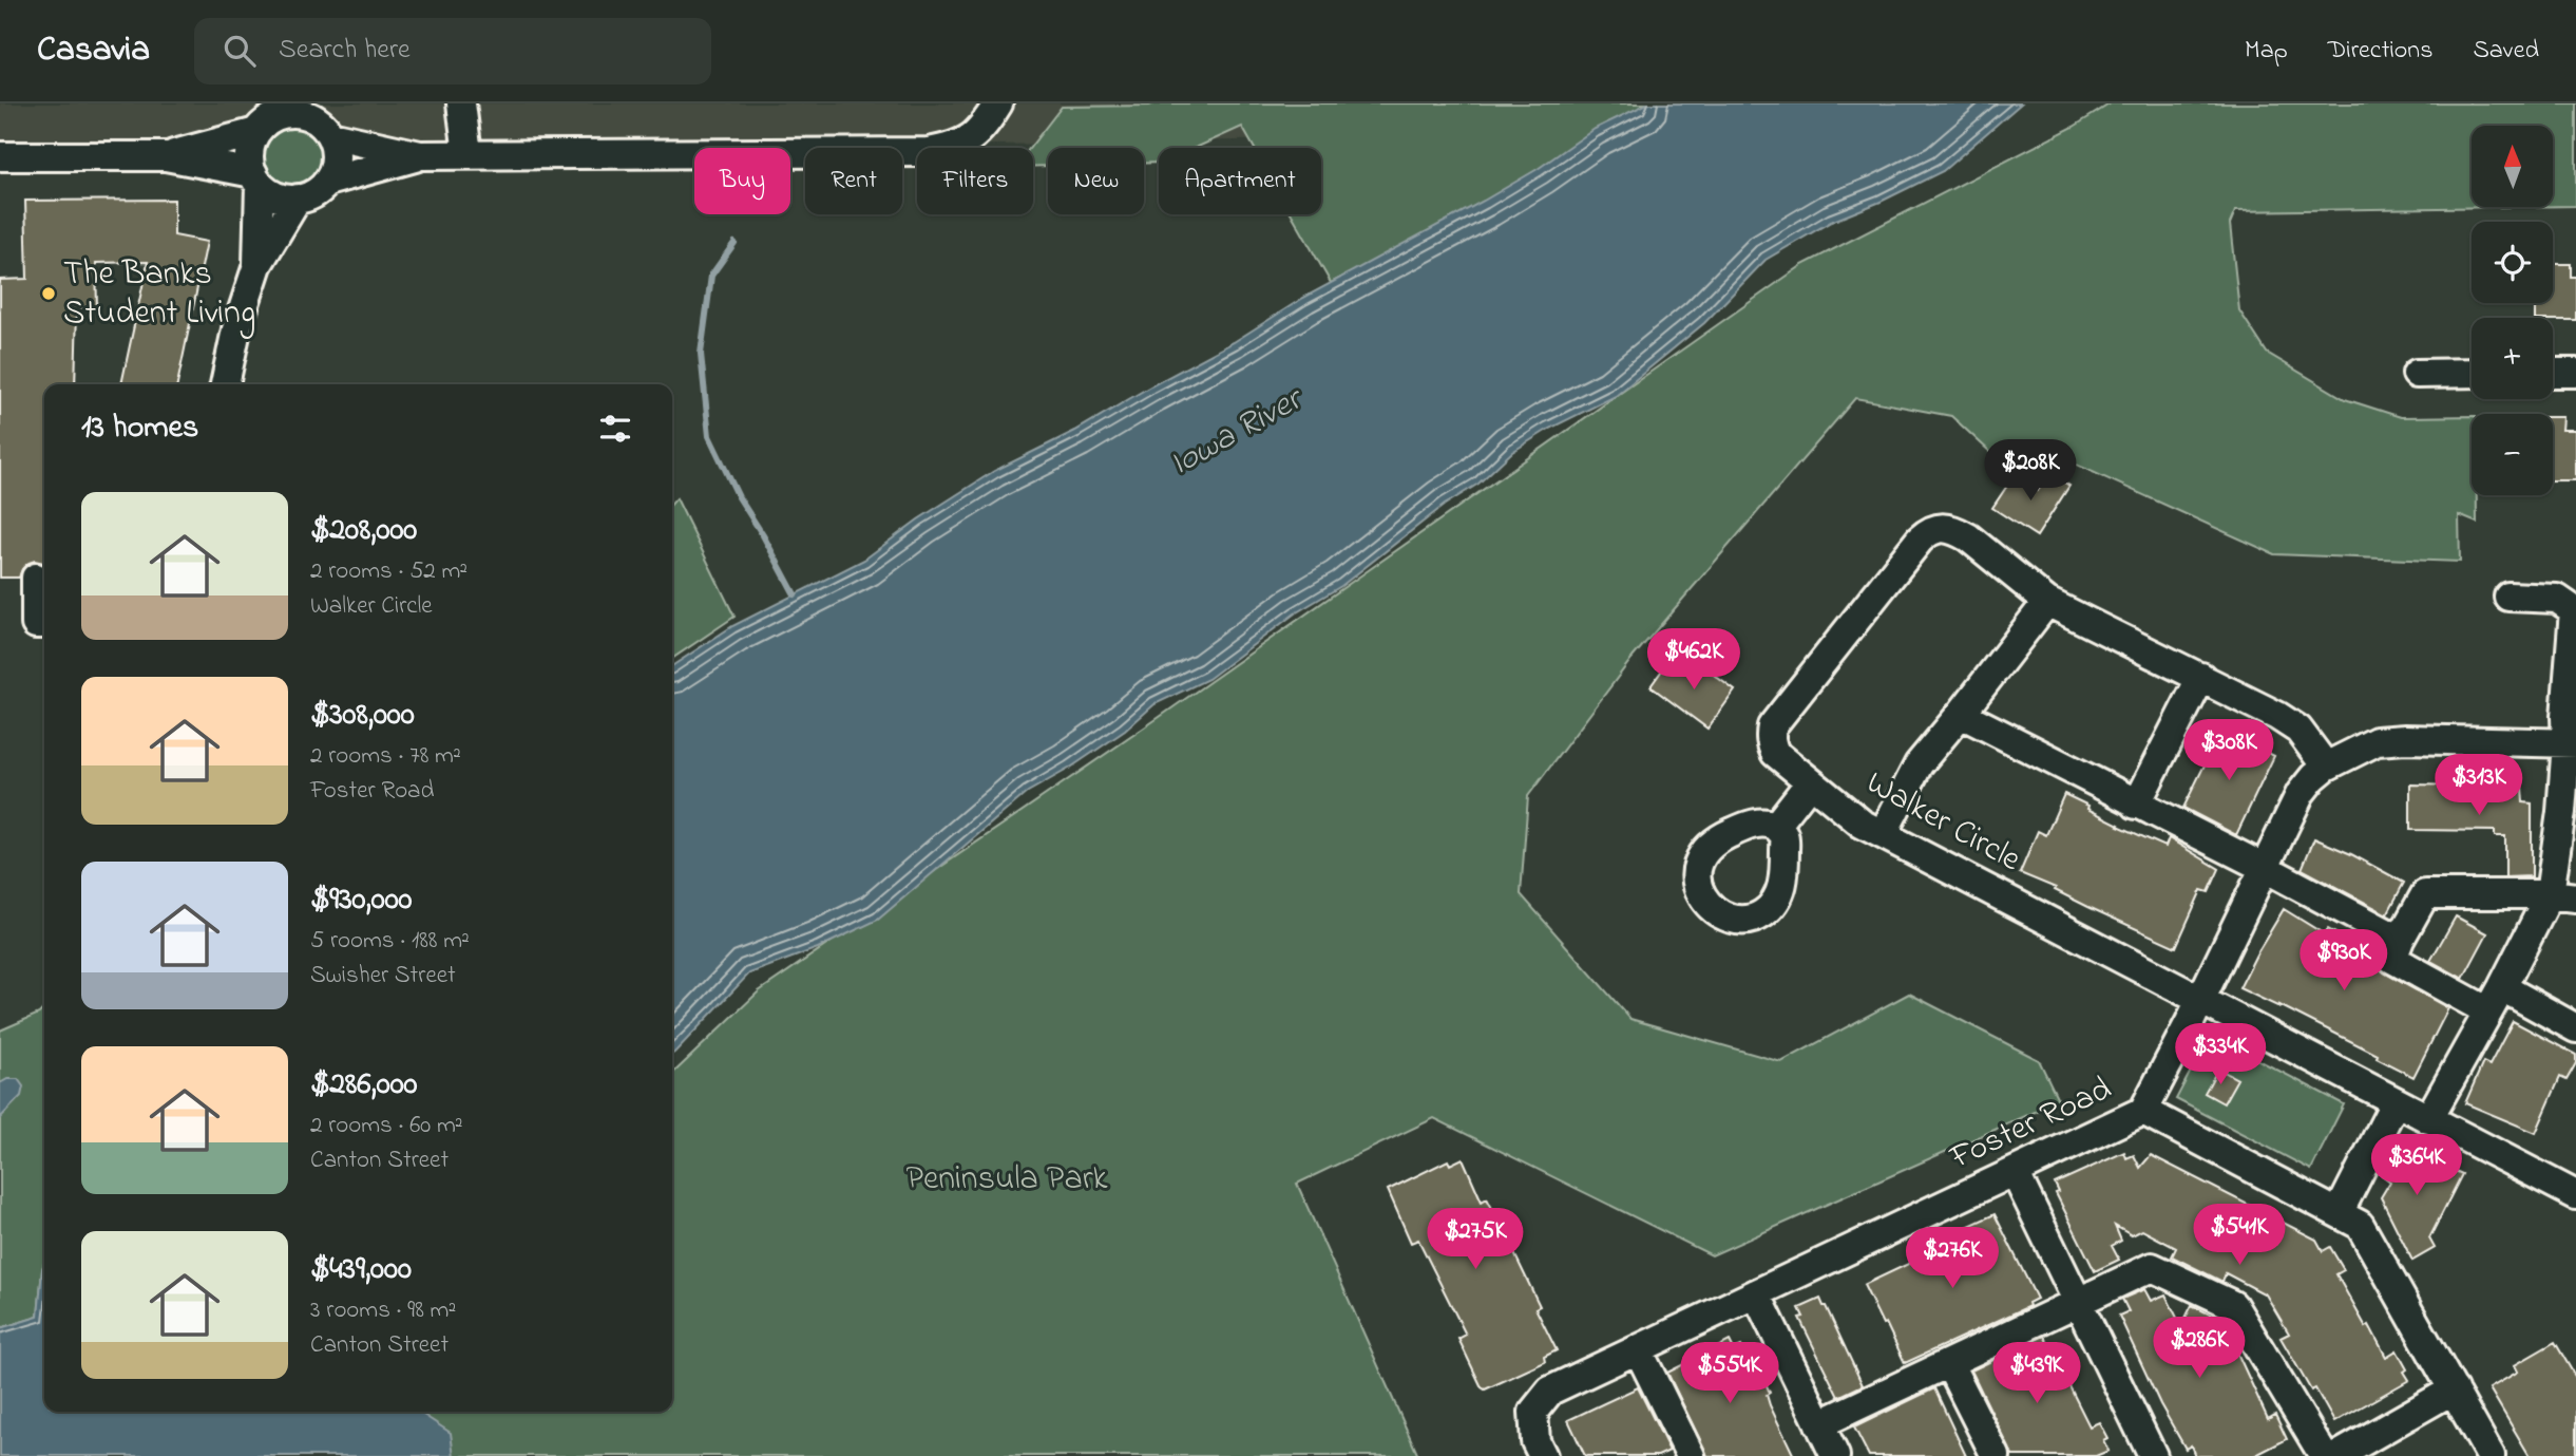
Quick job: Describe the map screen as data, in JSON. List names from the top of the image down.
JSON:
{
  "streets": {
    "street": ["Walker Circle", "Foster Road"]
  },
  "crossings": [
    ["Walker Circle", "Foster Road"]
  ],
  "water": ["Iowa River"],
  "parks": ["Peninsula Park"],
  "places": ["The Banks Student Living"],
  "north": "top",
  "page": {
    "header": "Casavia",
    "search": "Search here",
    "nav": ["Map", "Directions", "Saved"],
    "map_buttons": ["+", "−"],
    "chip": [
      "Buy",
      "Rent",
      "Filters",
      "New",
      "Apartment"
    ],
    "heading": "13 homes",
    "price": [
      "$208K",
      "$462K",
      "$308K",
      "$313K",
      "$930K",
      "$334K",
      "$364K",
      "$541K",
      "$275K",
      "$276K",
      "$286K",
      "$554K",
      "$439K"
    ],
    "list": [
      {
        "name": "$208,000",
        "note": "2 rooms · 52 m² · Walker Circle"
      },
      {
        "name": "$308,000",
        "note": "2 rooms · 78 m² · Foster Road"
      },
      {
        "name": "$930,000",
        "note": "5 rooms · 188 m² · Swisher Street"
      },
      {
        "name": "$286,000",
        "note": "2 rooms · 60 m² · Canton Street"
      },
      {
        "name": "$439,000",
        "note": "3 rooms · 98 m² · Canton Street"
      }
    ]
  }
}
